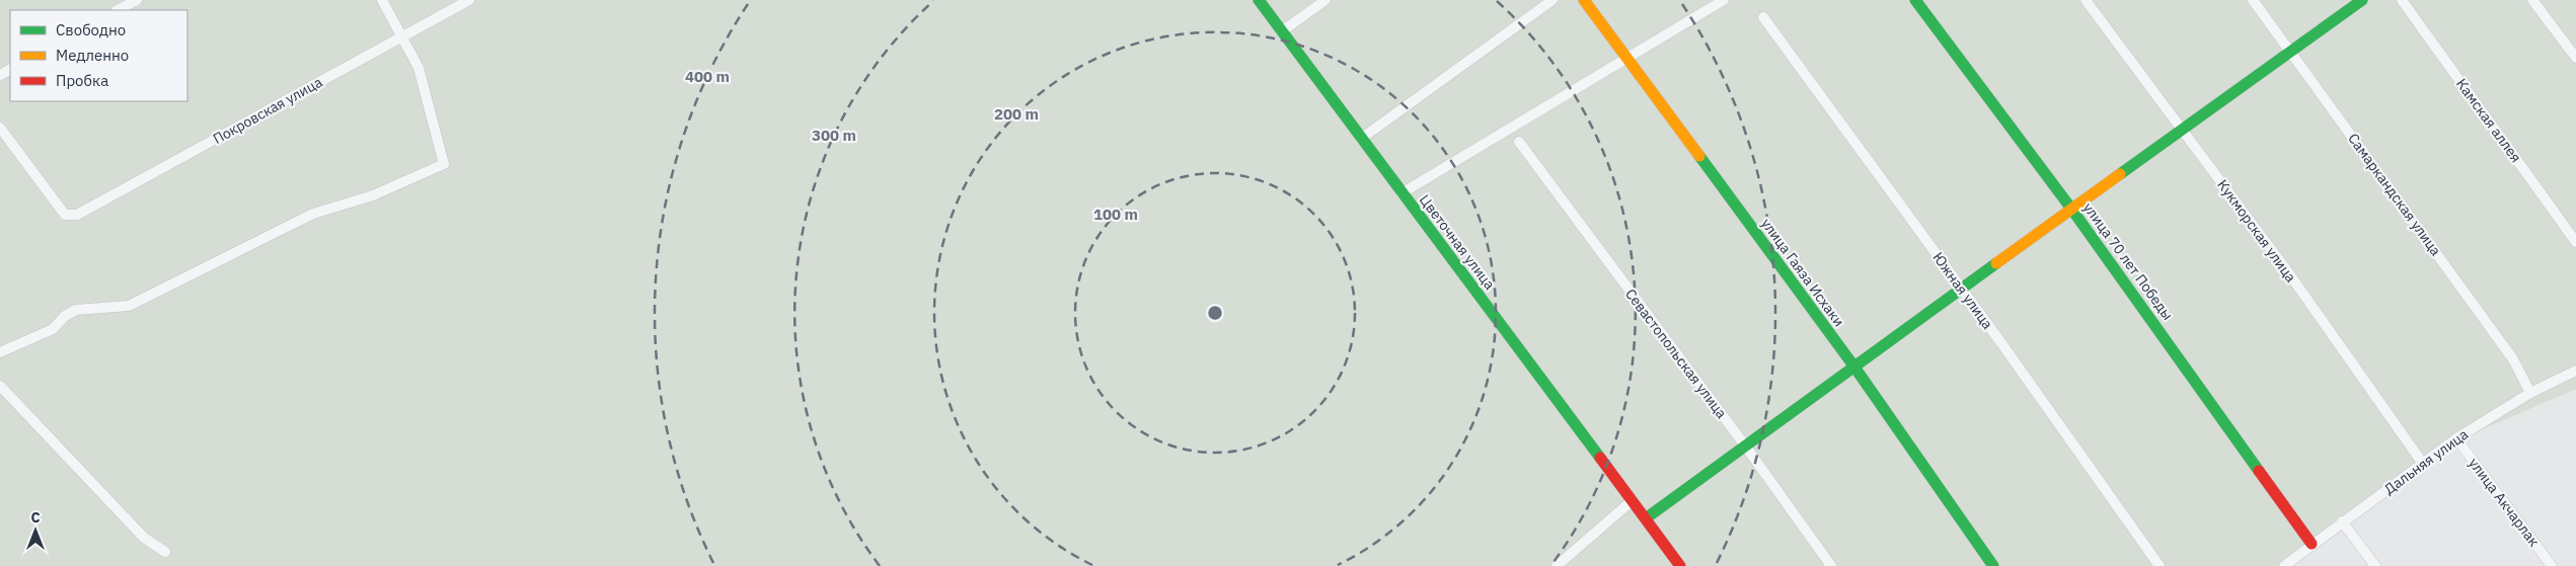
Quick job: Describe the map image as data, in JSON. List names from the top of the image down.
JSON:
{
  "streets": {
    "street": [
      "Покровская улица",
      "Камская аллея",
      "Самаркандская улица",
      "Кукморская улица",
      "Цветочная улица",
      "улица 70 лет Победы",
      "улица Гаяза Исхаки",
      "Южная улица",
      "Севастопольская улица",
      "Дальняя улица",
      "улица Акчарлак"
    ]
  },
  "crossings": [
    ["Самаркандская улица", "Дальняя улица"],
    ["Кукморская улица", "Дальняя улица"],
    ["улица 70 лет Победы", "Дальняя улица"],
    ["Дальняя улица", "улица Акчарлак"]
  ],
  "legend": ["Свободно", "Медленно", "Пробка"],
  "north": "top",
  "rings": [
    "400 m",
    "200 m",
    "300 m",
    "100 m"
  ]
}
